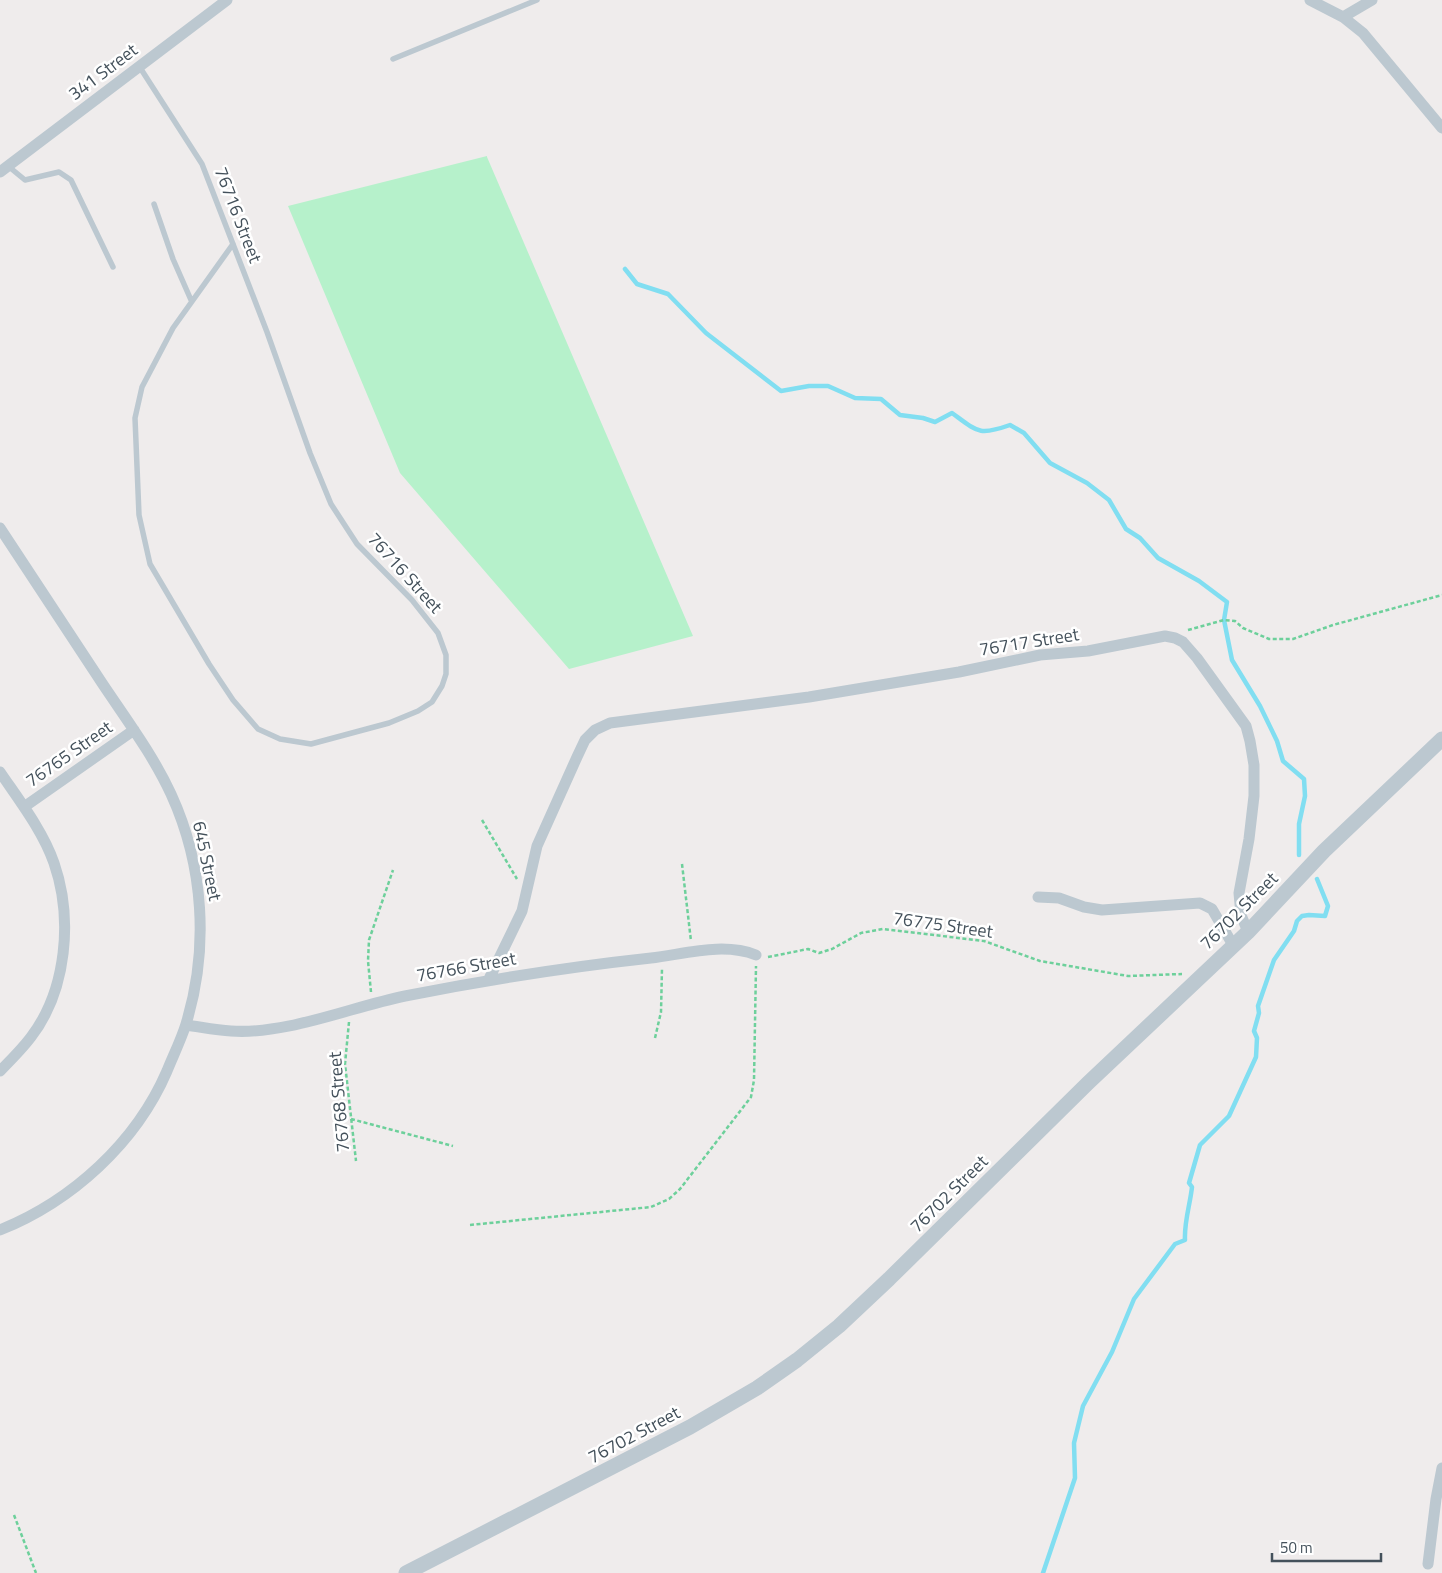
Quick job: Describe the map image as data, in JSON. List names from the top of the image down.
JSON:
{
  "streets": {
    "street": [
      "341 Street",
      "76717 Street",
      "76765 Street",
      "645 Street",
      "76702 Street",
      "76766 Street"
    ],
    "lane": ["76716 Street"],
    "path": ["76775 Street", "76768 Street"]
  },
  "crossings": [
    ["341 Street", "76716 Street"],
    ["76765 Street", "645 Street"],
    ["645 Street", "76766 Street"],
    ["76775 Street", "76766 Street"],
    ["76766 Street", "76768 Street"]
  ],
  "scale_bar": "50 m"
}
